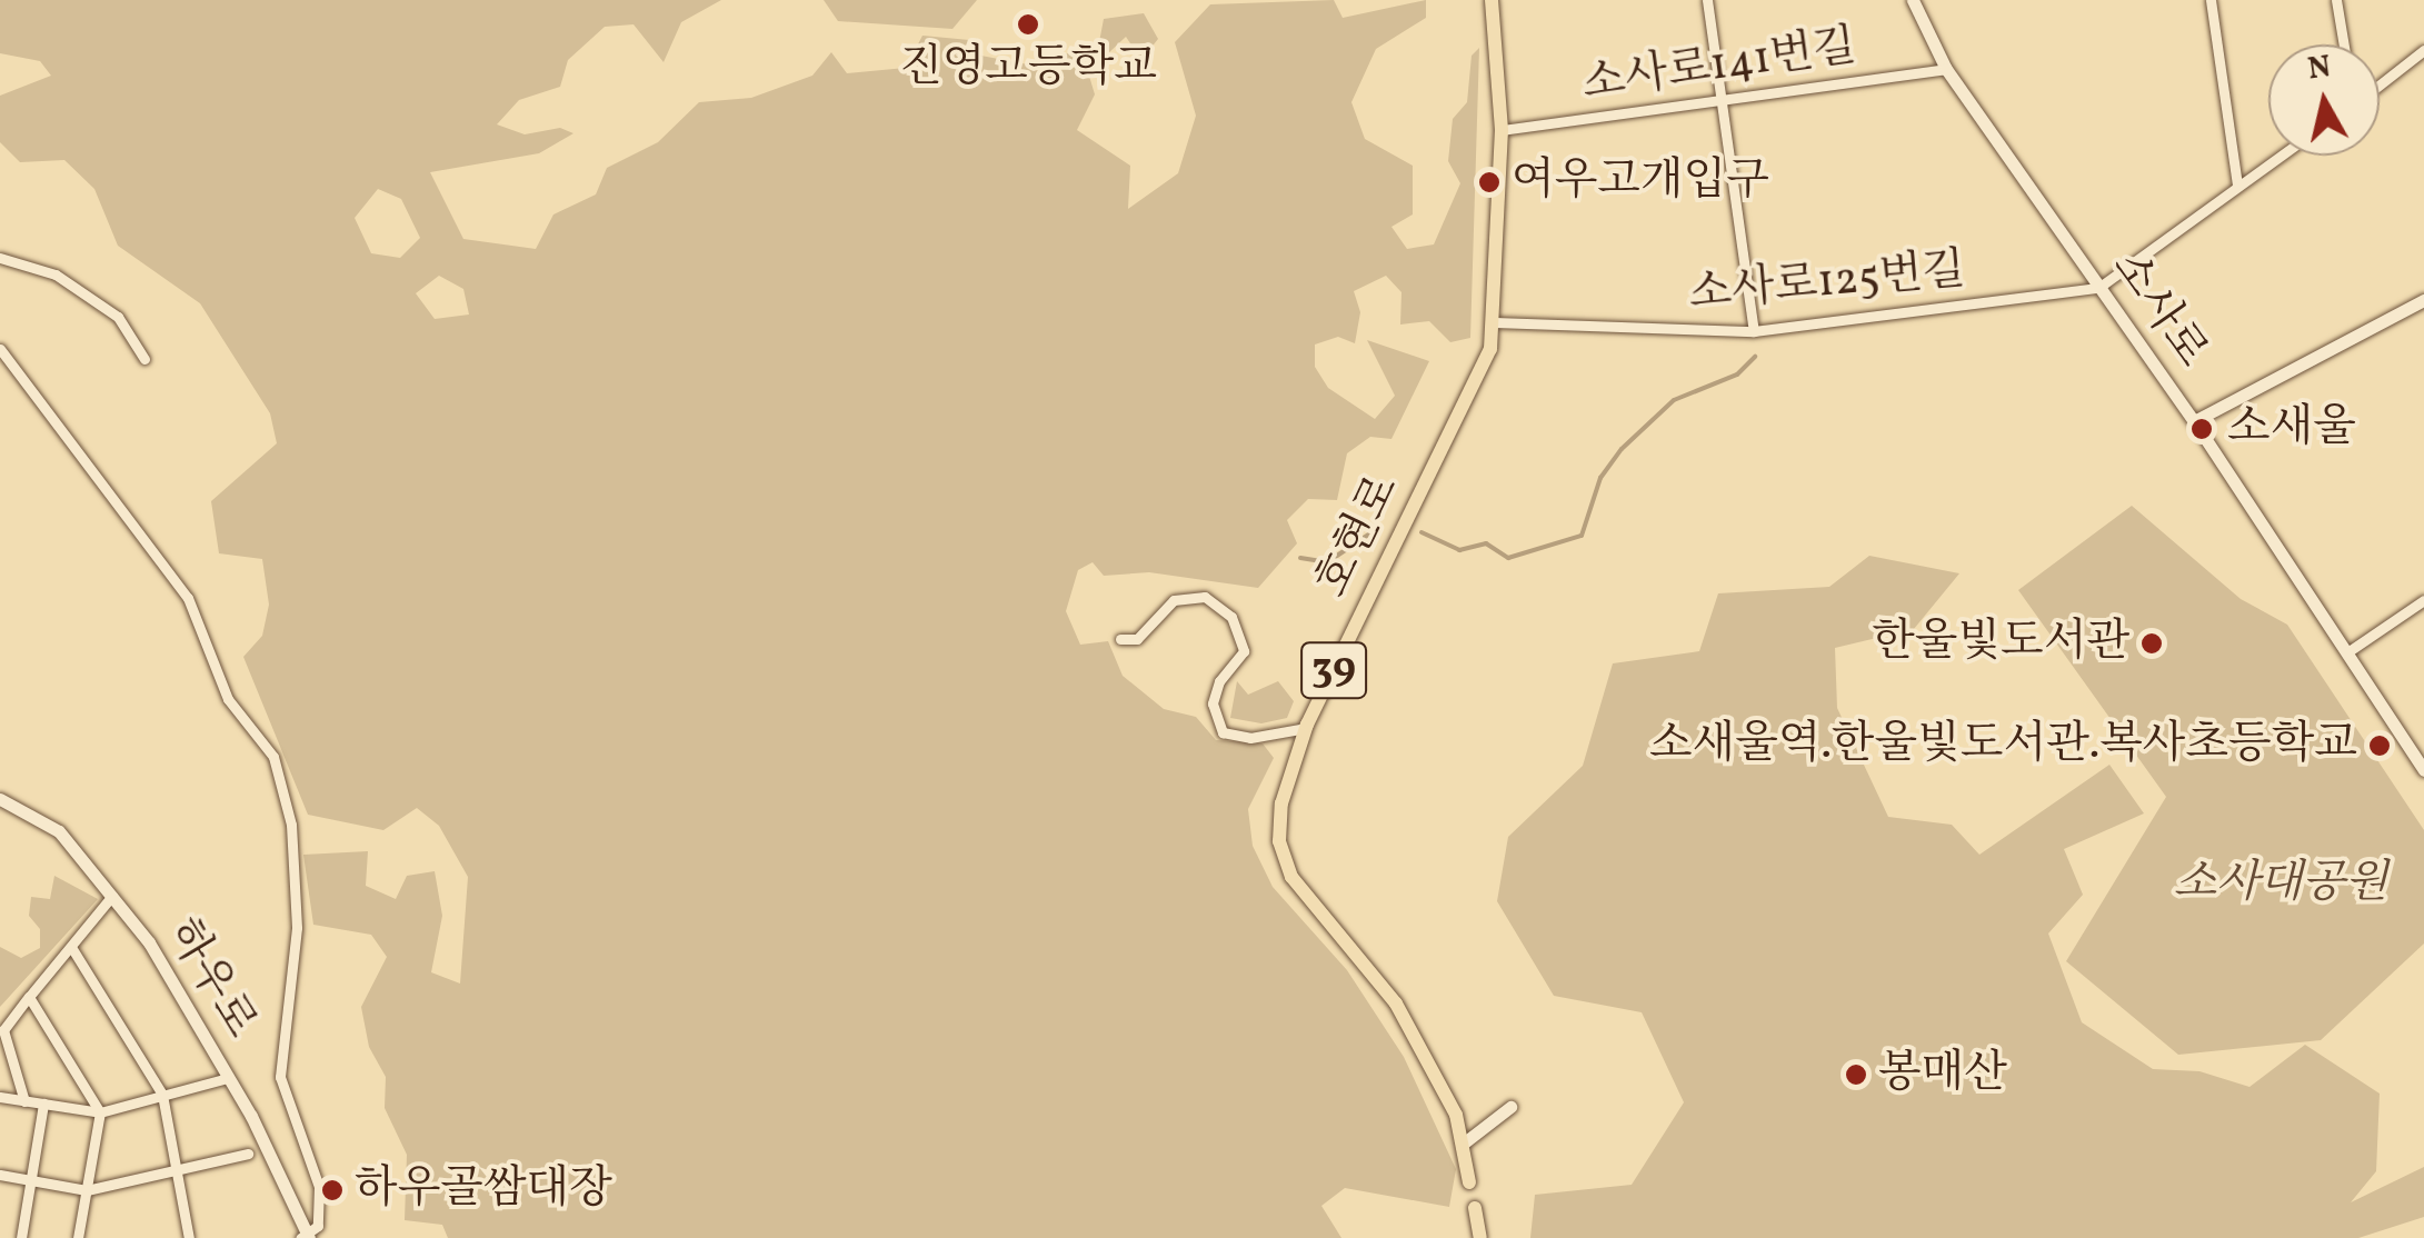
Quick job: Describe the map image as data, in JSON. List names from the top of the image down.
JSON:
{
  "streets": {
    "main road": ["호현로", "39"],
    "street": [
      "소사로141번길",
      "소사로125번길",
      "소사로",
      "하우로"
    ]
  },
  "crossings": [
    ["소사로141번길", "소사로"],
    ["소사로141번길", "호현로"],
    ["소사로125번길", "소사로"],
    ["소사로125번길", "호현로"]
  ],
  "parks": ["소사대공원"],
  "places": [
    "진영고등학교",
    "여우고개입구",
    "소새울",
    "한울빛도서관",
    "소새울역.한울빛도서관.복사초등학교",
    "봉매산",
    "하우골쌈대장"
  ],
  "north": "top"
}
